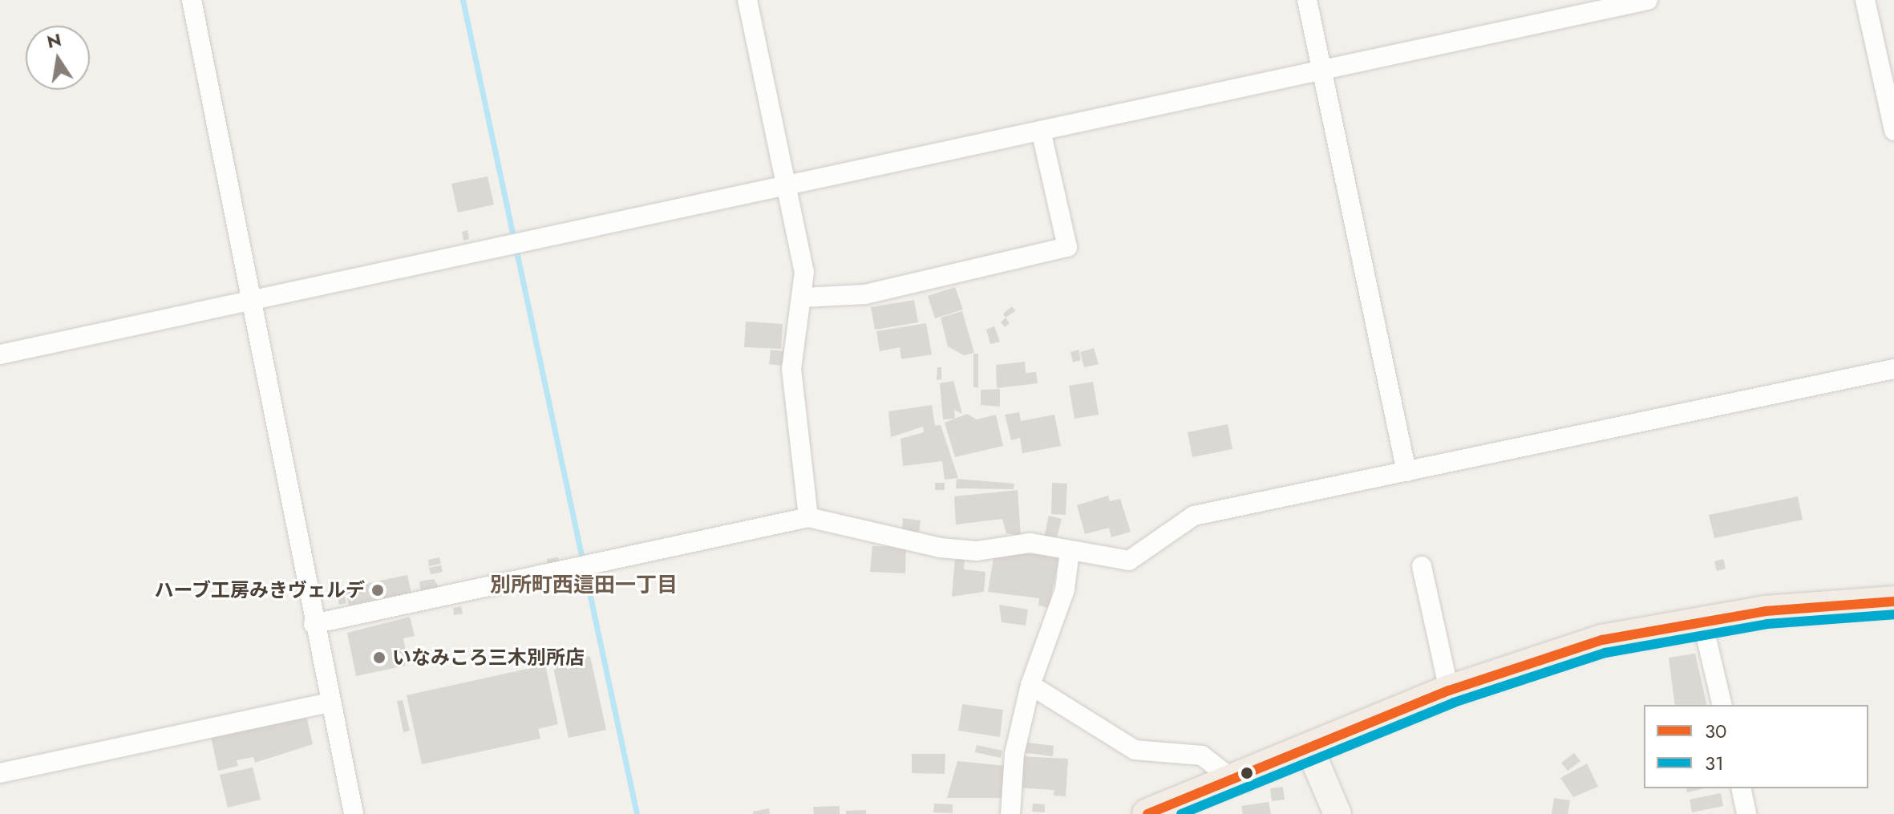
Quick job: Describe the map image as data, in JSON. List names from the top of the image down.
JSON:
{
  "districts": ["別所町西這田一丁目"],
  "places": ["ハーブ工房みきヴェルデ", "いなみころ三木別所店"],
  "lines": ["transit line 30", "transit line 31"],
  "legend": ["30", "31"],
  "north": "top"
}
